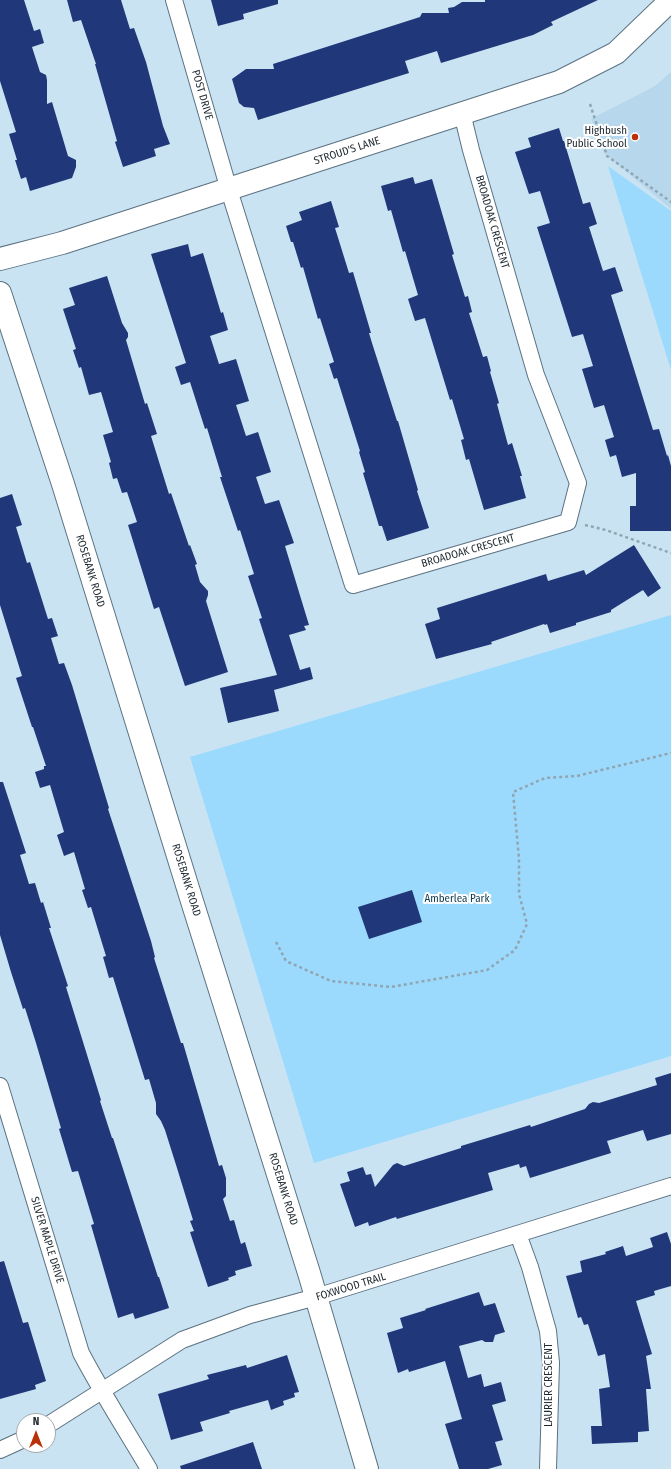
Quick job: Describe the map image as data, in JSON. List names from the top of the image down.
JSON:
{
  "streets": {
    "street": [
      "POST DRIVE",
      "STROUD'S LANE",
      "BROADOAK CRESCENT",
      "ROSEBANK ROAD",
      "SILVER MAPLE DRIVE",
      "FOXWOOD TRAIL",
      "LAURIER CRESCENT"
    ]
  },
  "crossings": [
    ["POST DRIVE", "STROUD'S LANE"],
    ["POST DRIVE", "BROADOAK CRESCENT"],
    ["STROUD'S LANE", "BROADOAK CRESCENT"],
    ["ROSEBANK ROAD", "FOXWOOD TRAIL"],
    ["SILVER MAPLE DRIVE", "FOXWOOD TRAIL"],
    ["FOXWOOD TRAIL", "LAURIER CRESCENT"]
  ],
  "parks": ["Amberlea Park"],
  "places": ["Highbush Public School"],
  "north": "top"
}
